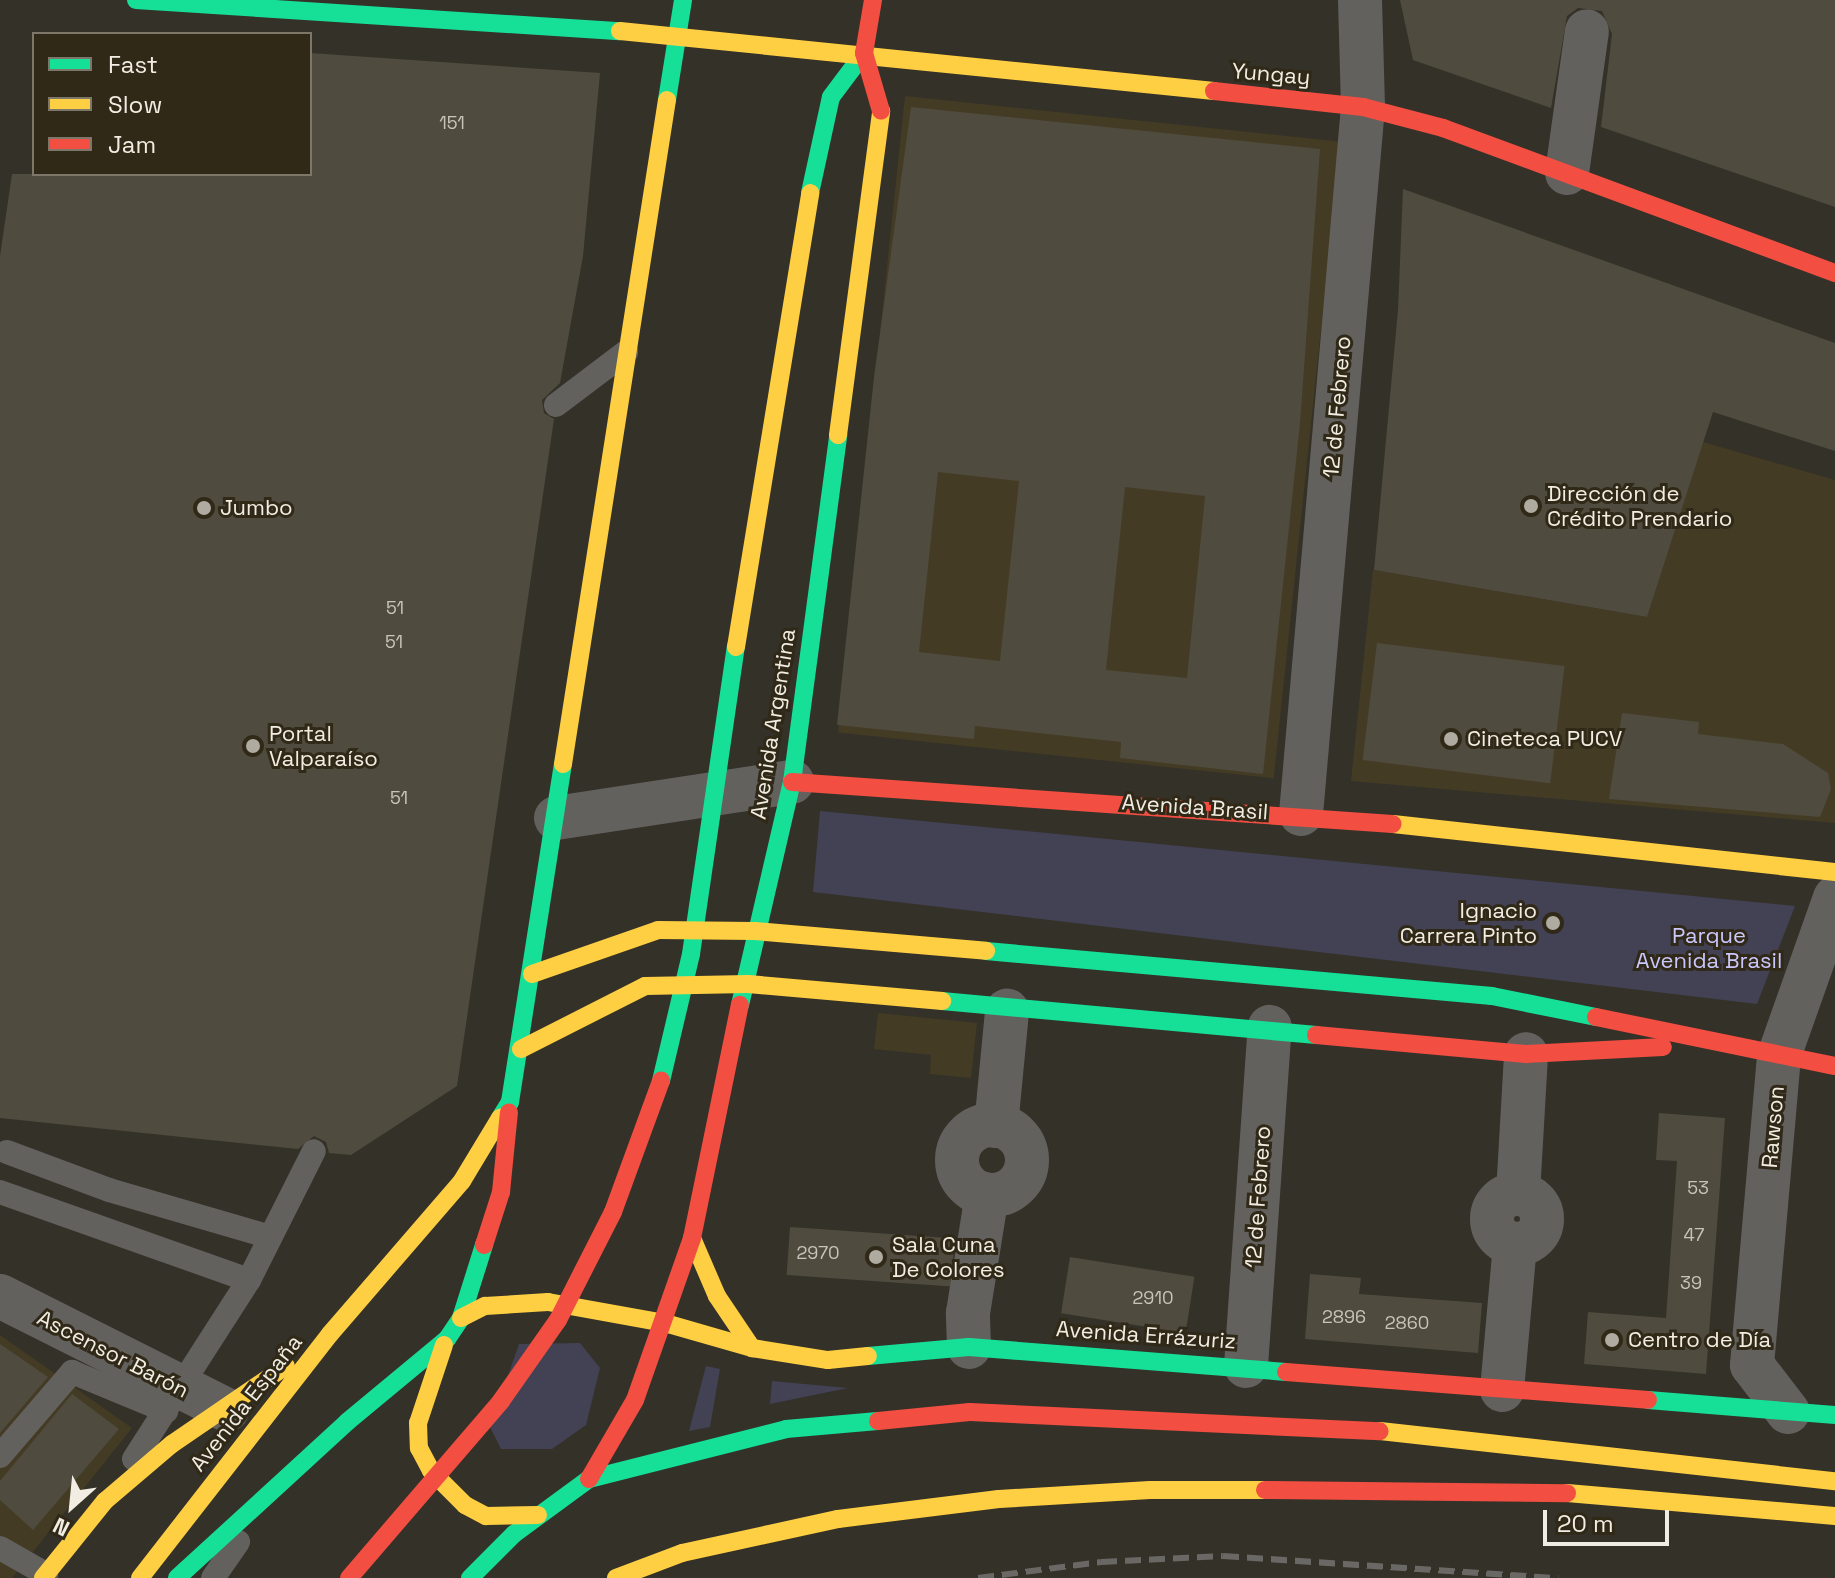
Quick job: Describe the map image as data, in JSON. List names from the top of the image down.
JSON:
{
  "streets": {
    "main road": [
      "Yungay",
      "Avenida Argentina",
      "Avenida Brasil",
      "Avenida Errázuriz",
      "Avenida España"
    ],
    "street": ["12 de Febrero", "Rawson", "Ascensor Barón"]
  },
  "crossings": [
    ["Yungay", "12 de Febrero"],
    ["Yungay", "Avenida Argentina"],
    ["12 de Febrero", "Avenida Brasil"],
    ["12 de Febrero", "Avenida Errázuriz"],
    ["Avenida Argentina", "Avenida Brasil"],
    ["Avenida Argentina", "Avenida Errázuriz"]
  ],
  "parks": ["Parque Avenida Brasil"],
  "places": [
    "Dirección de Crédito Prendario",
    "Jumbo",
    "Cineteca PUCV",
    "Portal Valparaíso",
    "Ignacio Carrera Pinto",
    "Sala Cuna De Colores",
    "Centro de Día"
  ],
  "house_numbers": [
    "151",
    "51",
    "51",
    "51",
    "53",
    "47",
    "2970",
    "39",
    "2910",
    "2896",
    "2860"
  ],
  "legend": ["Fast", "Slow", "Jam"],
  "scale_bar": "20 m",
  "north": "bottom left"
}
